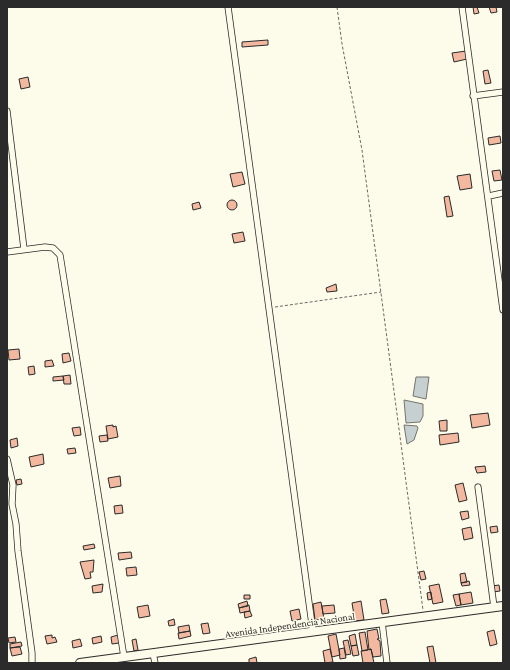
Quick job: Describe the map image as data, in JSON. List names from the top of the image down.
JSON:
{
  "streets": {
    "main road": ["Avenida Independencia Nacional"]
  }
}
